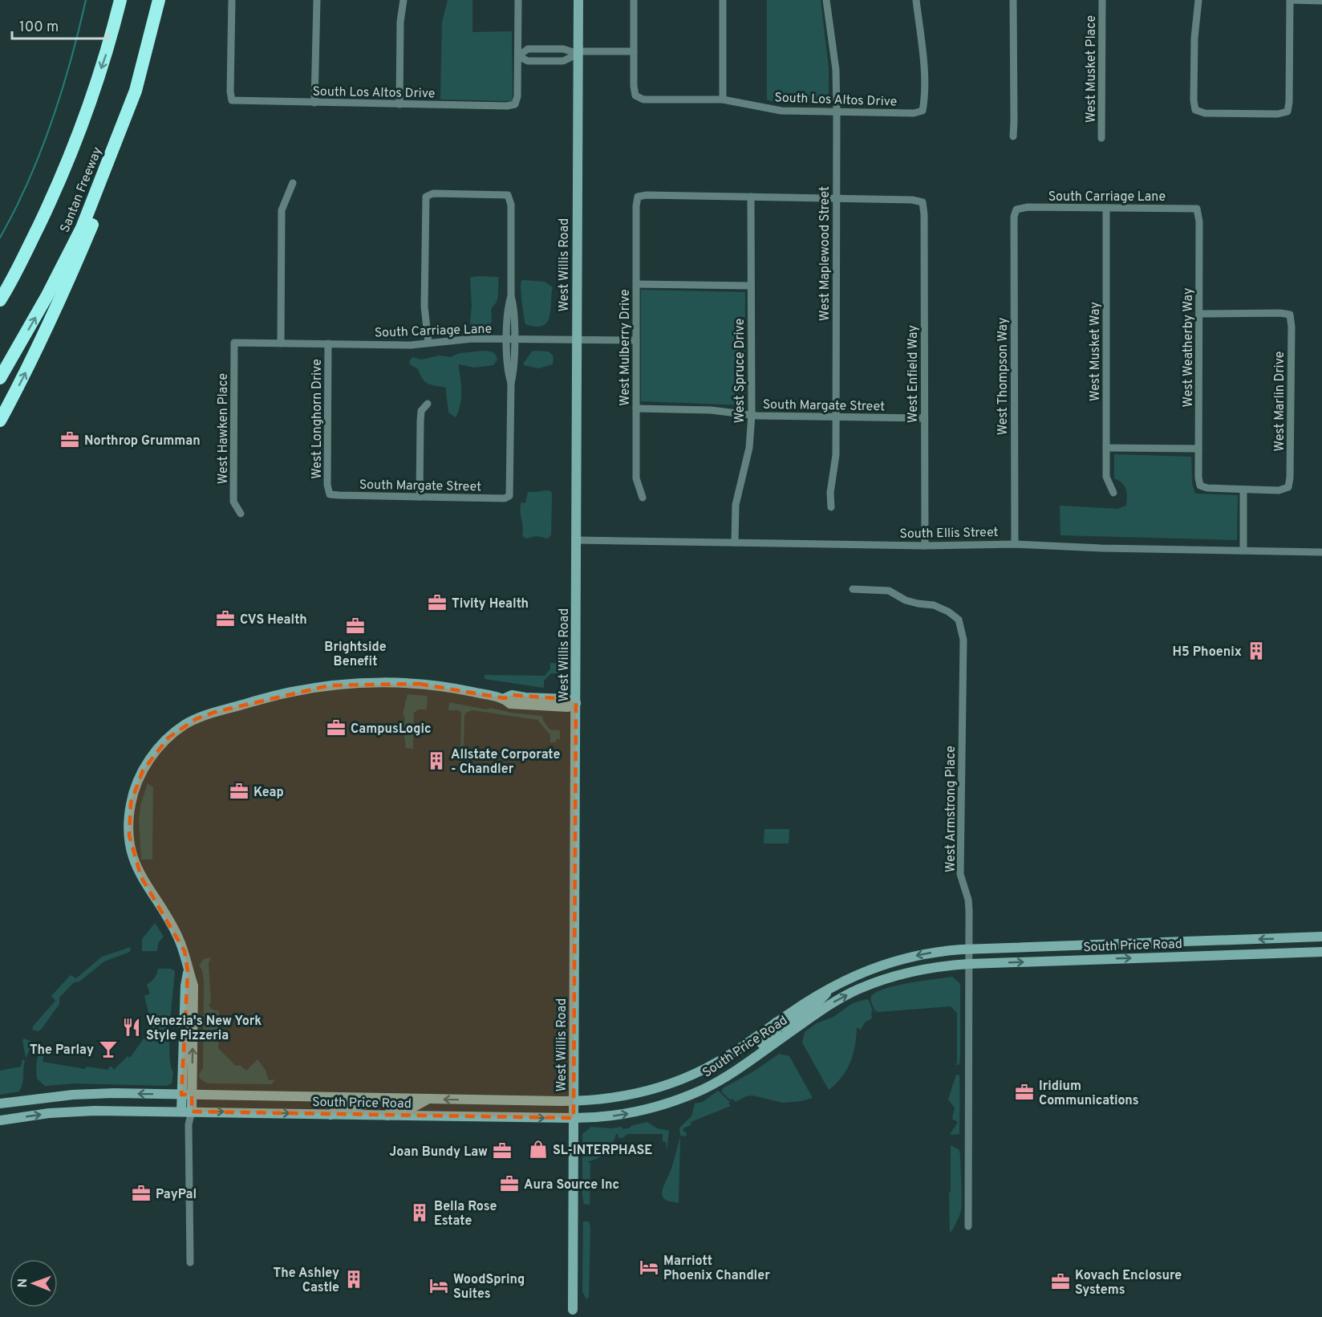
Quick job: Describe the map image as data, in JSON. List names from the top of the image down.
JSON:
{
  "streets": {
    "highway": ["Santan Freeway"],
    "main road": ["West Willis Road", "South Price Road"],
    "street": [
      "West Musket Place",
      "South Los Altos Drive",
      "South Carriage Lane",
      "West Maplewood Street",
      "West Mulberry Drive",
      "West Weatherby Way",
      "West Musket Way",
      "West Spruce Drive",
      "West Enfield Way",
      "West Thompson Way",
      "West Marlin Drive",
      "South Margate Street",
      "West Longhorn Drive",
      "West Hawken Place",
      "South Ellis Street",
      "West Armstrong Place"
    ]
  },
  "crossings": [
    ["South Los Altos Drive", "West Maplewood Street"],
    ["South Carriage Lane", "West Willis Road"],
    ["South Carriage Lane", "West Mulberry Drive"],
    ["South Carriage Lane", "West Weatherby Way"],
    ["South Carriage Lane", "West Musket Way"],
    ["South Carriage Lane", "West Thompson Way"],
    ["South Carriage Lane", "South Margate Street"],
    ["South Carriage Lane", "West Longhorn Drive"],
    ["South Carriage Lane", "West Hawken Place"],
    ["West Maplewood Street", "West Enfield Way"],
    ["West Maplewood Street", "South Margate Street"],
    ["West Willis Road", "South Ellis Street"],
    ["West Willis Road", "South Price Road"],
    ["West Mulberry Drive", "West Spruce Drive"],
    ["West Mulberry Drive", "South Margate Street"],
    ["West Weatherby Way", "West Marlin Drive"],
    ["West Spruce Drive", "South Margate Street"],
    ["West Spruce Drive", "South Ellis Street"],
    ["West Enfield Way", "South Margate Street"],
    ["West Enfield Way", "South Ellis Street"],
    ["West Thompson Way", "South Ellis Street"],
    ["South Margate Street", "West Longhorn Drive"],
    ["West Armstrong Place", "South Price Road"]
  ],
  "places": {
    "office": [
      "Northrop Grumman",
      "Tivity Health",
      "CVS Health",
      "Brightside Benefit",
      "CampusLogic",
      "Keap",
      "Iridium Communications",
      "Joan Bundy Law",
      "Aura Source Inc",
      "PayPal",
      "Kovach Enclosure Systems"
    ],
    "building": [
      "H5 Phoenix",
      "Allstate Corporate - Chandler",
      "Bella Rose Estate",
      "The Ashley Castle"
    ],
    "restaurant": ["Venezia's New York Style Pizzeria"],
    "bar": ["The Parlay"],
    "shop": ["SL-INTERPHASE"],
    "hotel": ["Marriott Phoenix Chandler", "WoodSpring Suites"]
  },
  "scale_bar": "100 m",
  "north": "left"
}
